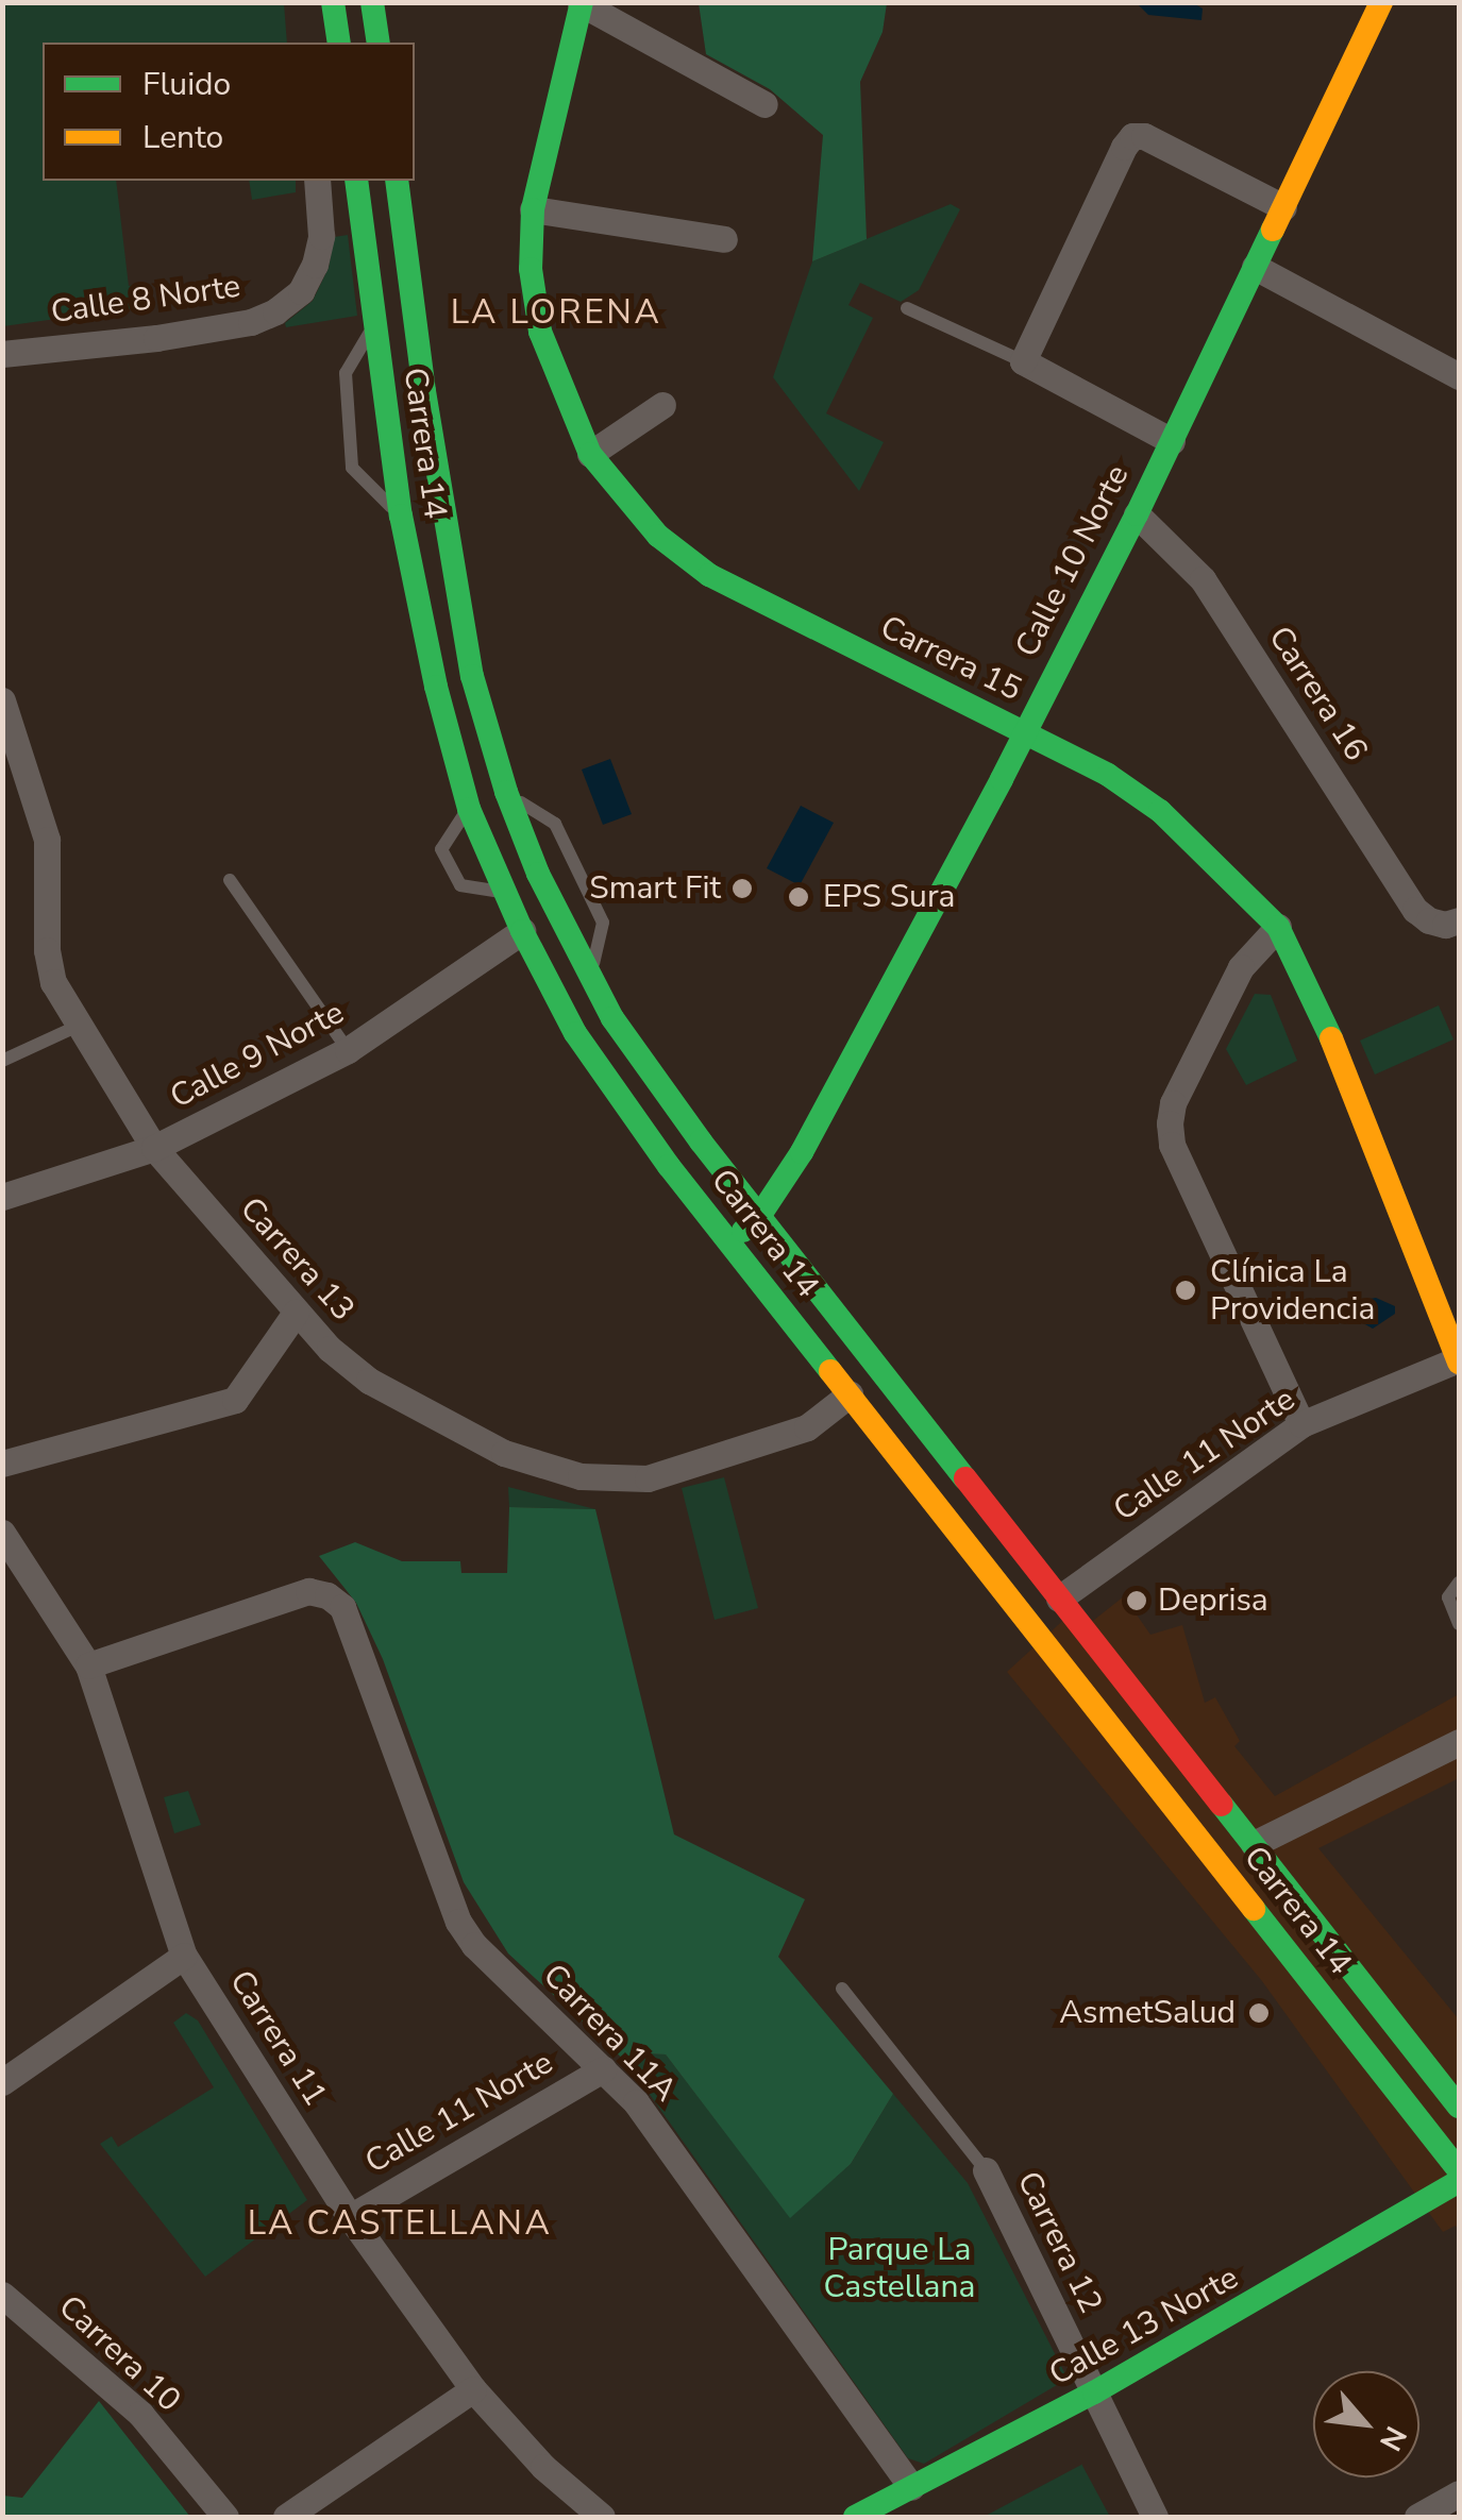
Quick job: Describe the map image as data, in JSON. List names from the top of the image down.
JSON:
{
  "streets": {
    "main road": [
      "Carrera 14",
      "Calle 10 Norte",
      "Carrera 15",
      "Calle 13 Norte"
    ],
    "street": [
      "Calle 8 Norte",
      "Carrera 16",
      "Calle 9 Norte",
      "Carrera 13",
      "Calle 11 Norte",
      "Carrera 11A",
      "Carrera 11",
      "Carrera 12",
      "Carrera 10"
    ]
  },
  "crossings": [
    ["Carrera 14", "Calle 10 Norte"],
    ["Carrera 14", "Calle 9 Norte"],
    ["Carrera 14", "Carrera 13"],
    ["Carrera 14", "Calle 11 Norte"],
    ["Calle 10 Norte", "Carrera 15"],
    ["Calle 10 Norte", "Carrera 16"],
    ["Carrera 15", "Calle 11 Norte"],
    ["Calle 9 Norte", "Carrera 13"],
    ["Calle 11 Norte", "Carrera 11A"],
    ["Calle 11 Norte", "Carrera 11"],
    ["Carrera 11A", "Carrera 11"],
    ["Carrera 11A", "Calle 13 Norte"],
    ["Carrera 12", "Calle 13 Norte"]
  ],
  "districts": ["LA LORENA", "LA CASTELLANA"],
  "parks": ["Parque La Castellana"],
  "places": [
    "Smart Fit",
    "EPS Sura",
    "Clínica La Providencia",
    "Deprisa",
    "AsmetSalud"
  ],
  "legend": ["Fluido", "Lento"],
  "north": "bottom right"
}
